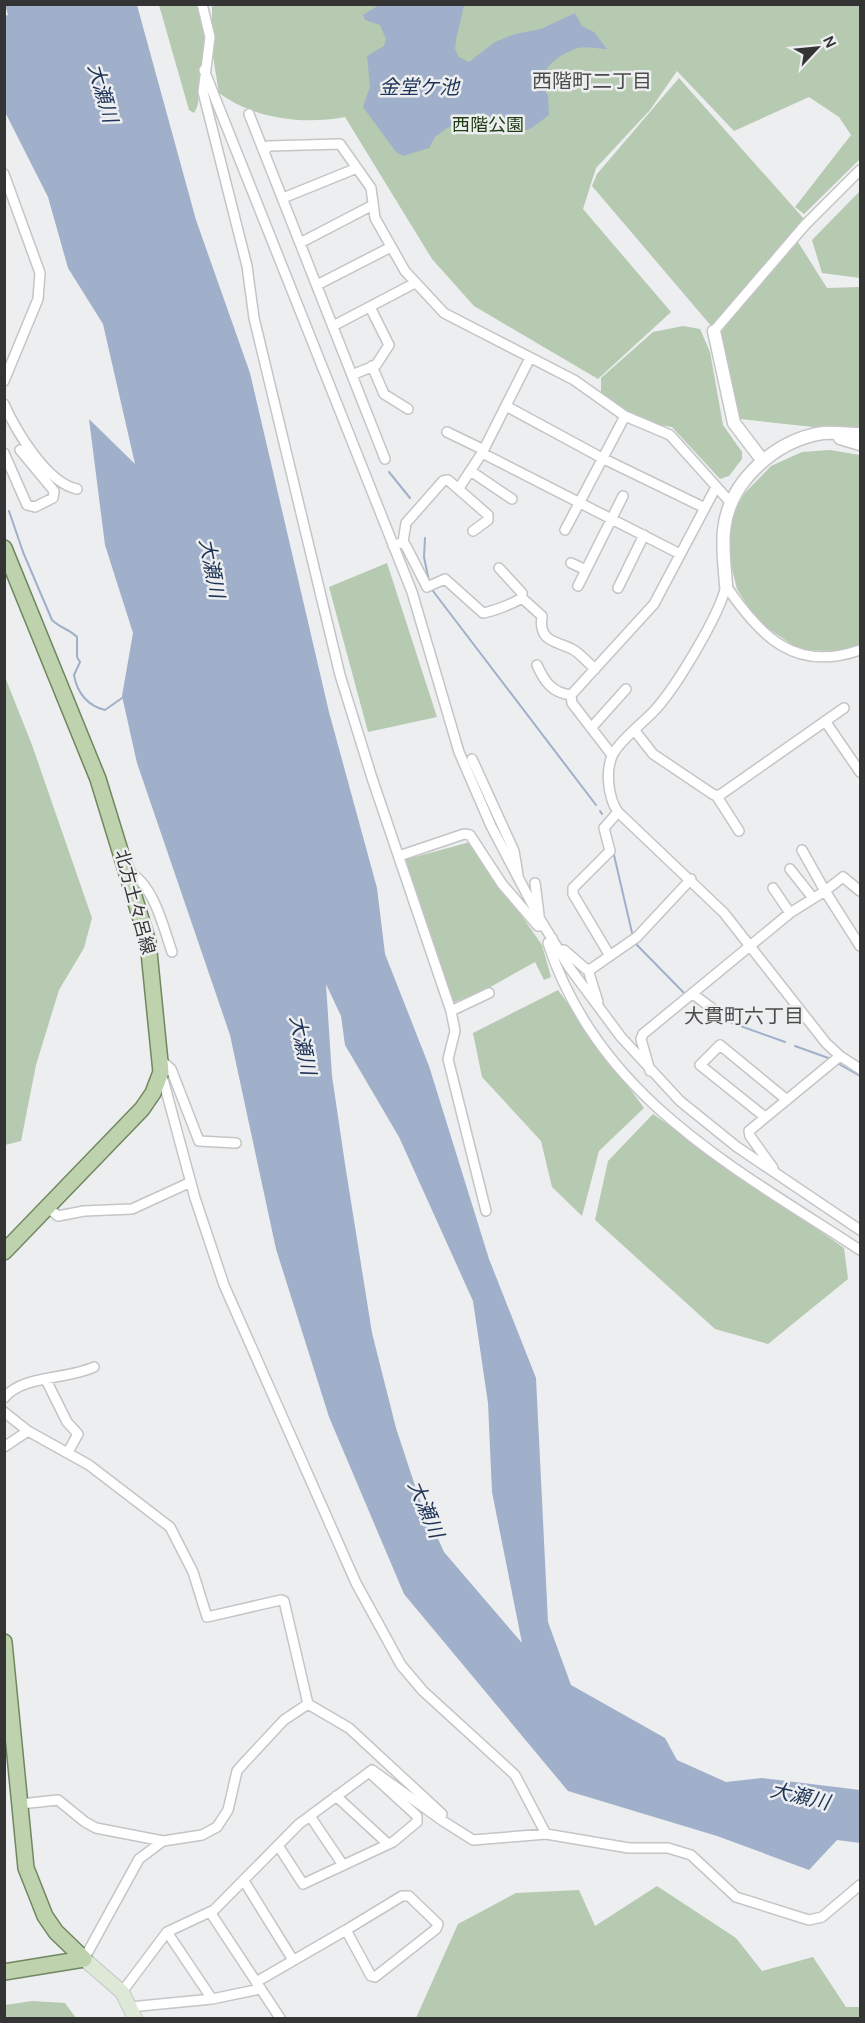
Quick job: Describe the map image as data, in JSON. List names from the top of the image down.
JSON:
{
  "streets": {
    "main road": ["北方土々呂線"]
  },
  "districts": ["西階町二丁目", "大貫町六丁目"],
  "water": ["金堂ケ池", "大瀬川"],
  "parks": ["西階公園"],
  "north": "top right"
}
